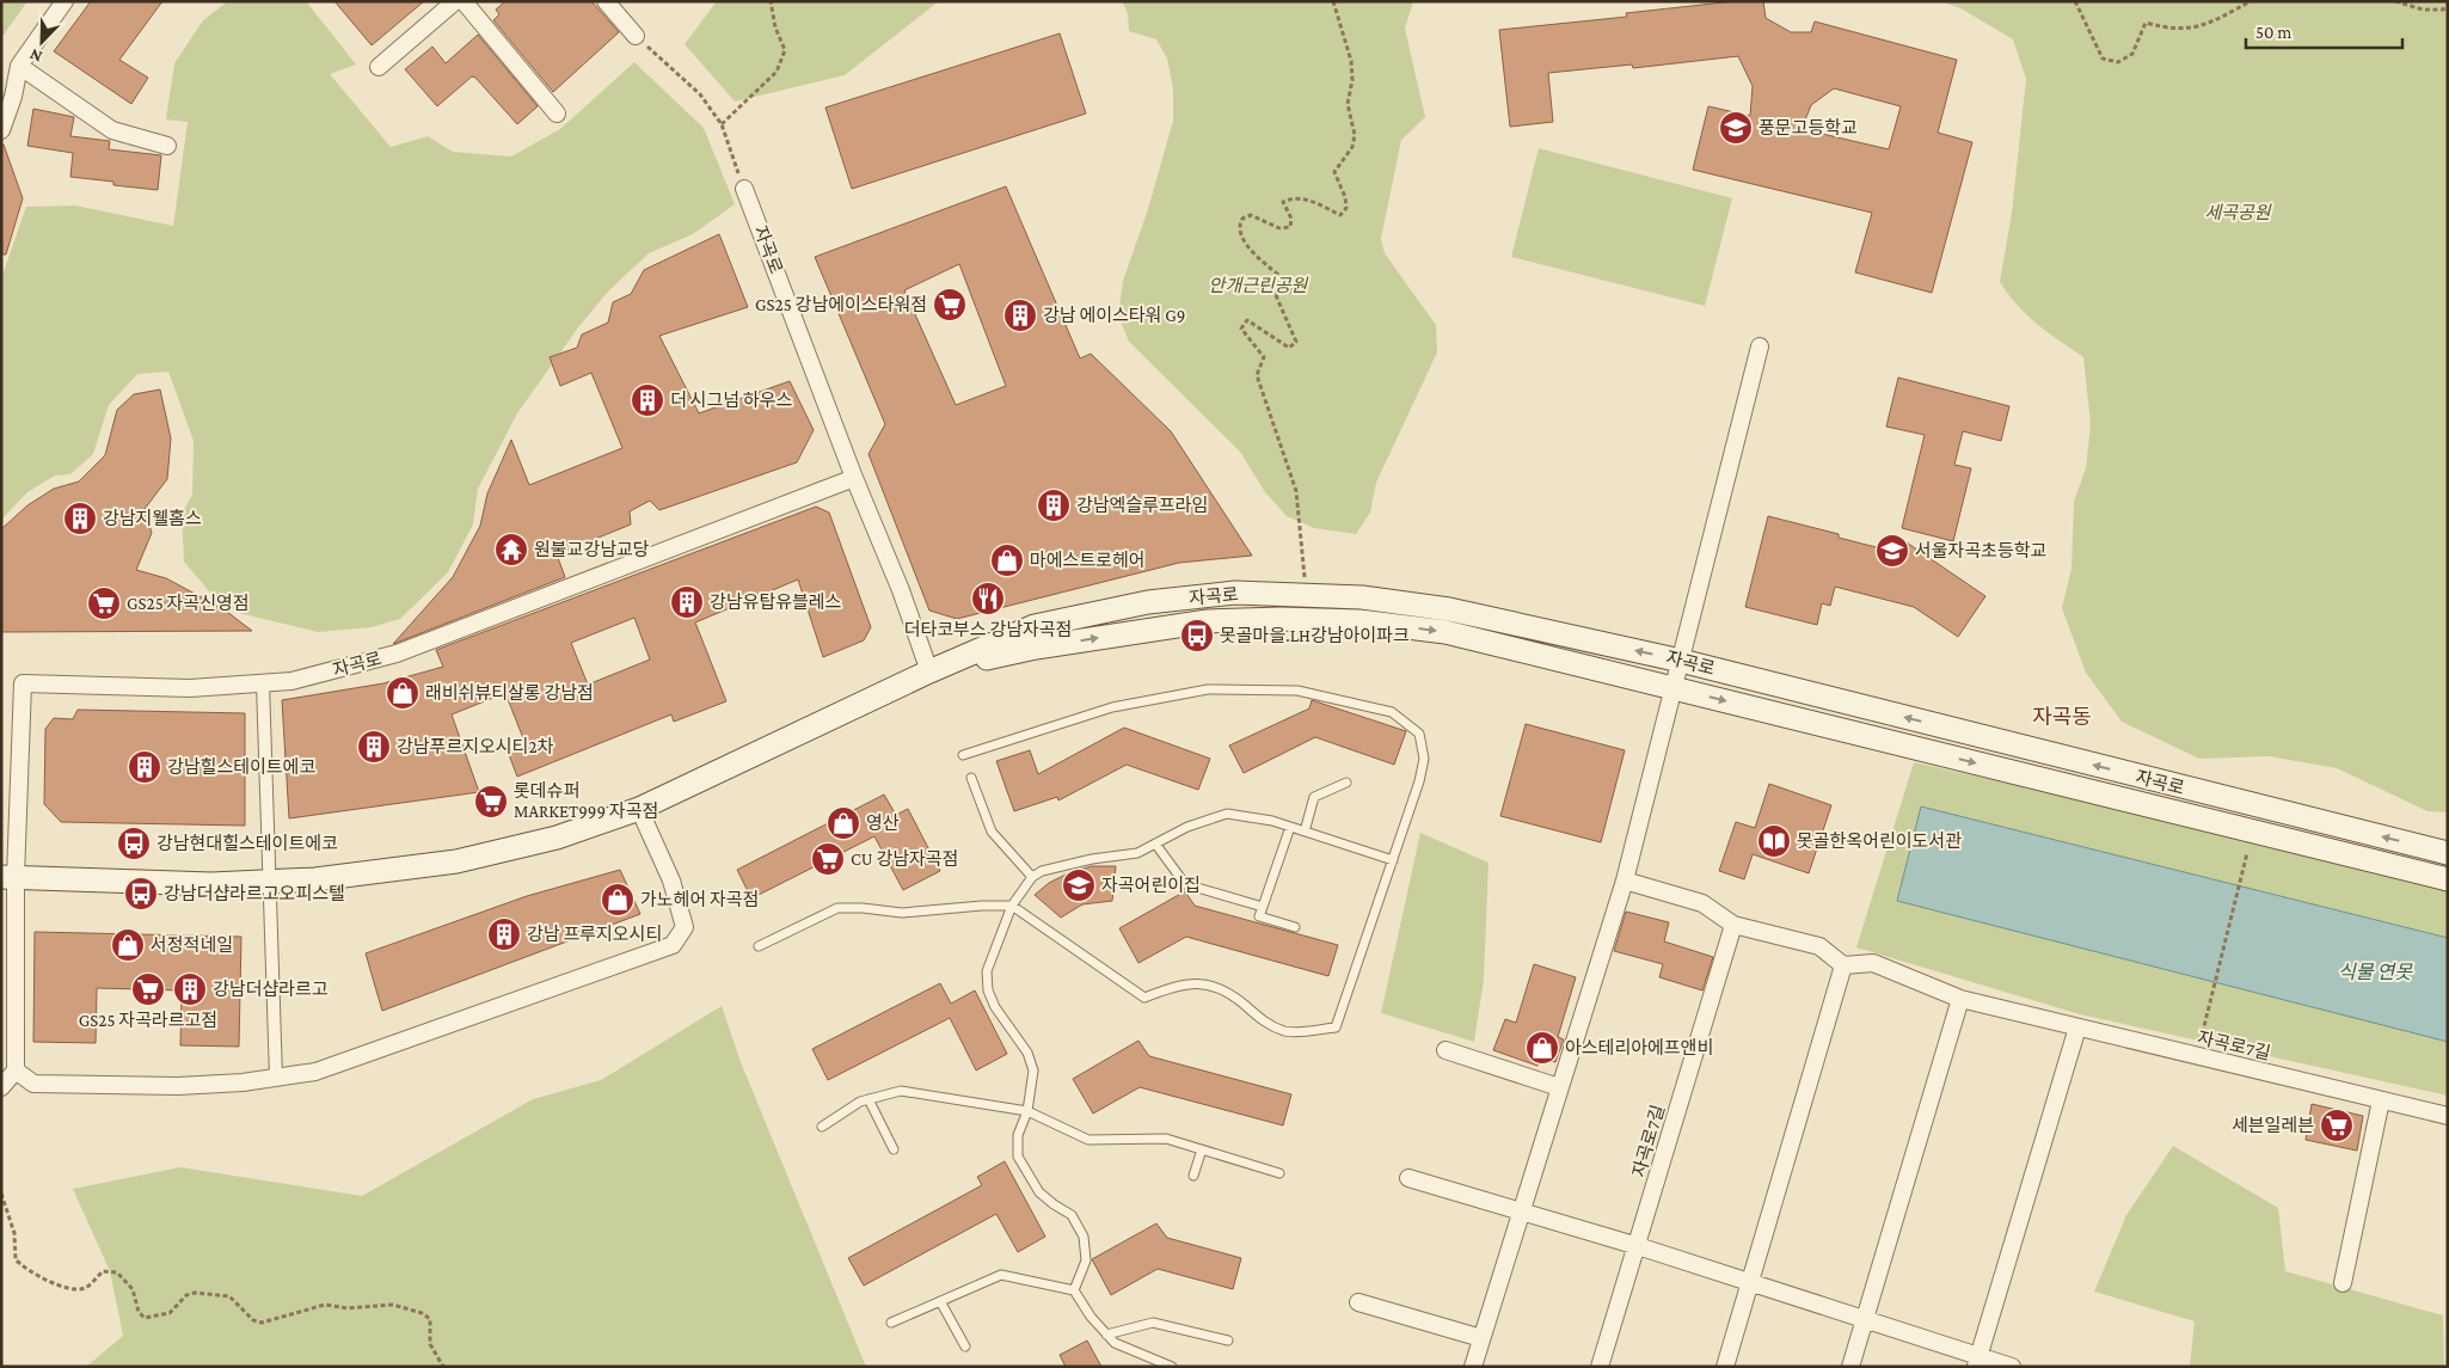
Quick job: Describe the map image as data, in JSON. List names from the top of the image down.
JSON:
{
  "streets": {
    "main road": ["자곡로"],
    "street": ["자곡로7길"]
  },
  "districts": ["자곡동"],
  "water": ["식물 연못"],
  "parks": ["세곡공원", "안개근린공원"],
  "places": {
    "school or university": ["풍문고등학교", "서울자곡초등학교", "자곡어린이집"],
    "supermarket": [
      "GS25 강남에이스타워점",
      "GS25 자곡신영점",
      "롯데슈퍼 MARKET999 자곡점",
      "CU 강남자곡점",
      "GS25 자곡라르고점",
      "세븐일레븐"
    ],
    "building": [
      "강남 에이스타워 G9",
      "더 시그넘 하우스",
      "강남엑슬루프라임",
      "강남지웰홈스",
      "강남유탑유블레스",
      "강남푸르지오시티2차",
      "강남힐스테이트에코",
      "강남 프루지오시티",
      "강남더샵라르고"
    ],
    "temple": ["원불교강남교당"],
    "shop": [
      "마에스트로헤어",
      "래비쉬뷰티살롱 강남점",
      "영산",
      "가노헤어 자곡점",
      "서정적네일",
      "아스테리아에프앤비"
    ],
    "restaurant": ["더타코부스 강남자곡점"],
    "bus stop": ["못골마을.LH강남아이파크", "강남현대힐스테이트에코", "강남더샵라르고오피스텔"],
    "library": ["못골한옥어린이도서관"]
  },
  "scale_bar": "50 m",
  "north": "bottom left"
}
